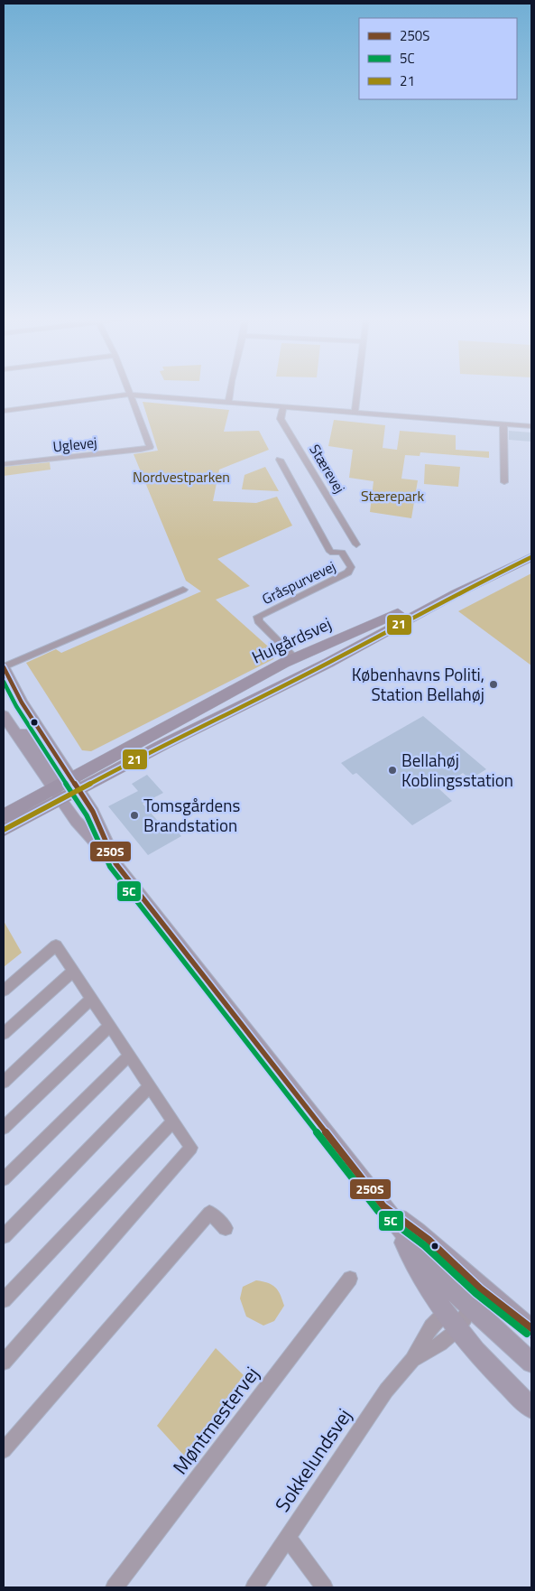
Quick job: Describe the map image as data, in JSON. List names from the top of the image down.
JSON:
{
  "streets": {
    "main road": ["Hulgårdsvej"],
    "street": [
      "Uglevej",
      "Stærevej",
      "Gråspurvevej",
      "Møntmestervej",
      "Sokkelundsvej"
    ]
  },
  "crossings": [
    ["Gråspurvevej", "Hulgårdsvej"]
  ],
  "parks": ["Nordvestparken", "Stærepark"],
  "places": ["Københavns Politi, Station Bellahøj", "Bellahøj Koblingsstation", "Tomsgårdens Brandstation"],
  "lines": ["transit line 21", "transit line 250S", "transit line 5C"],
  "legend": ["250S", "5C", "21"]
}
